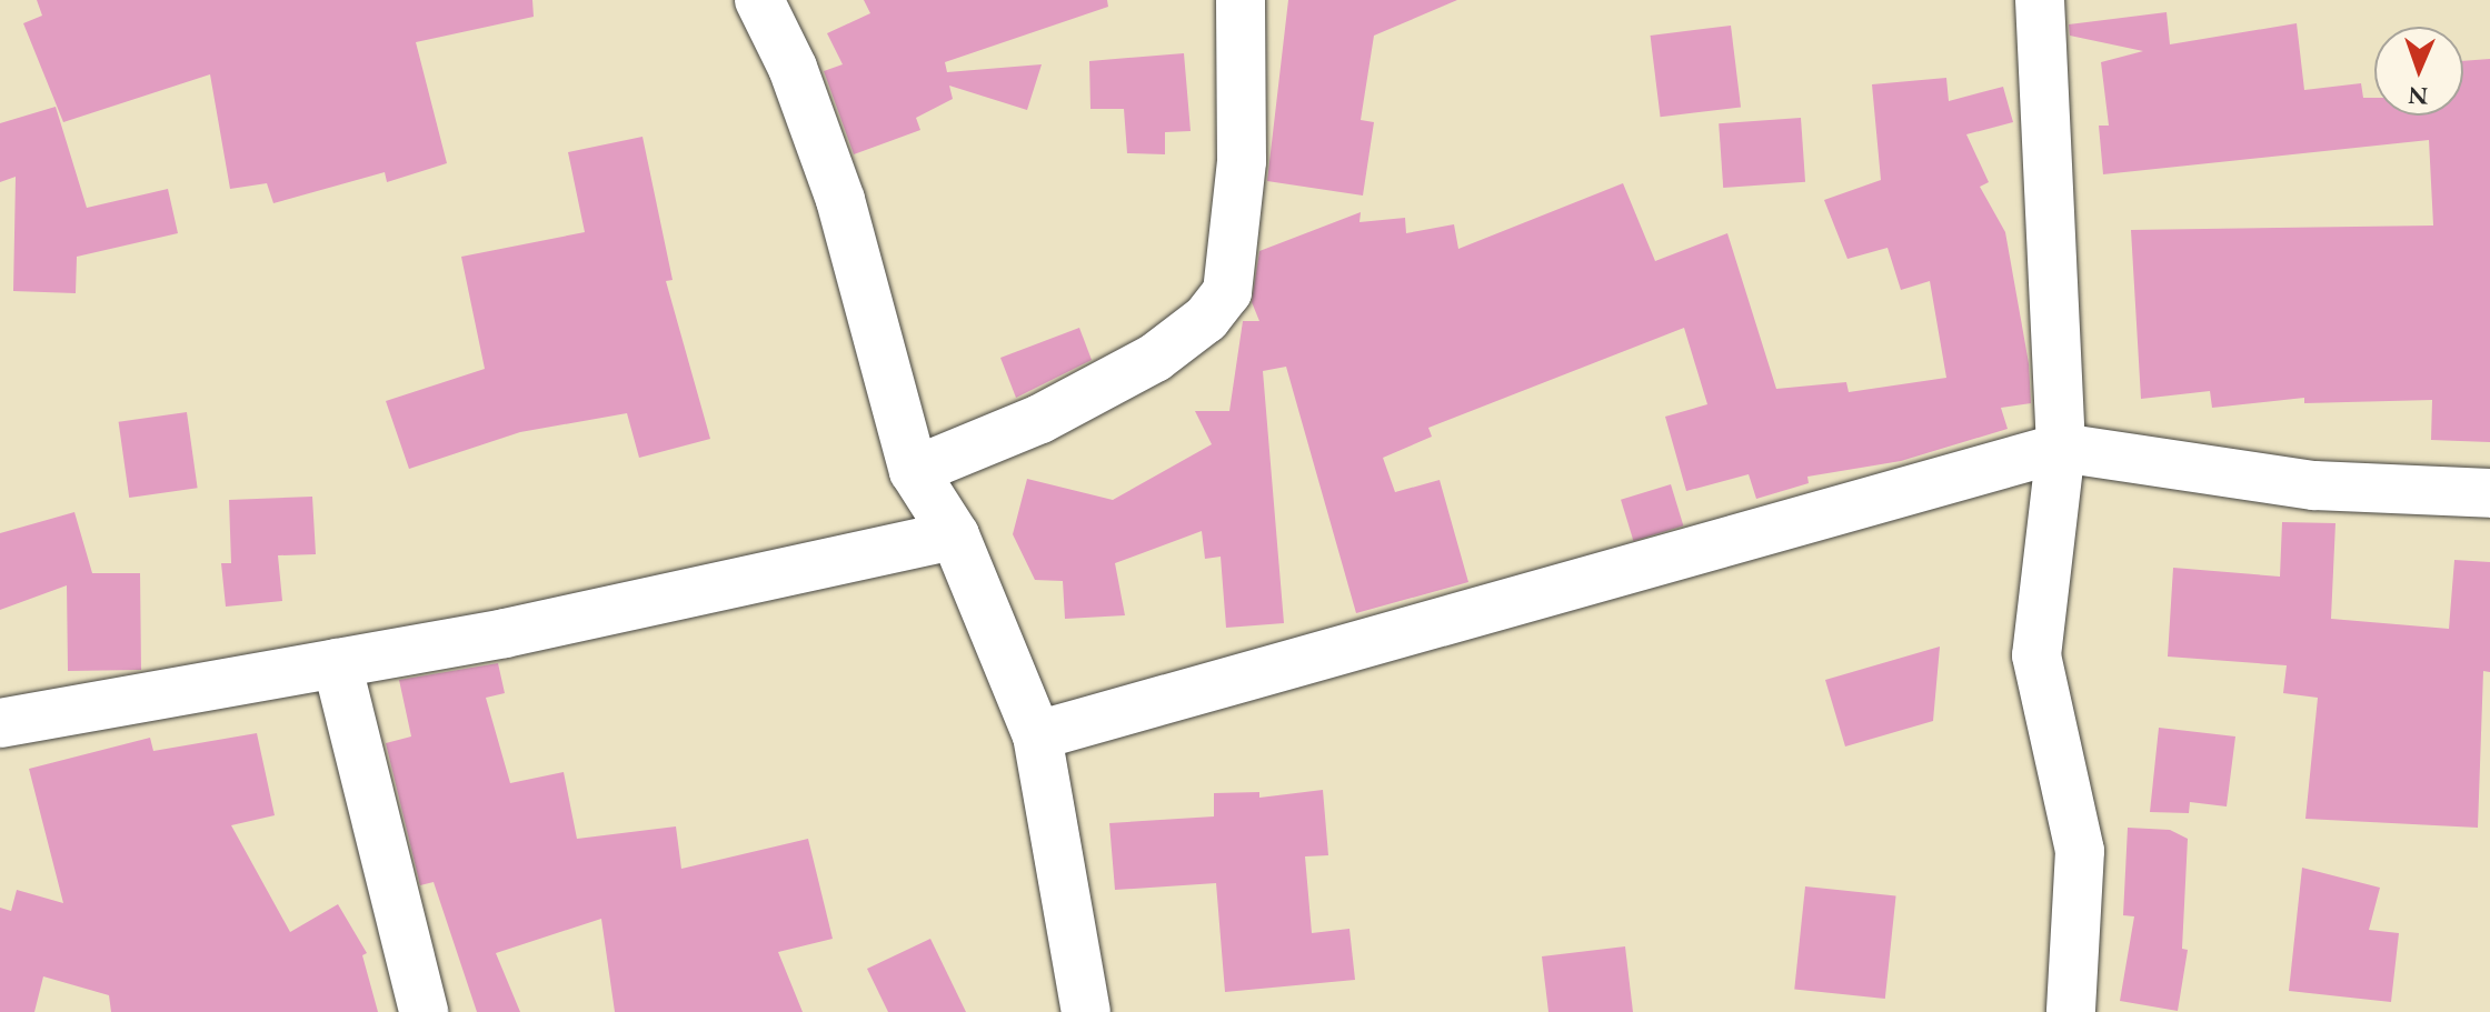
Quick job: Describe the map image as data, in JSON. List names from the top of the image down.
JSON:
{
  "north": "bottom"
}
